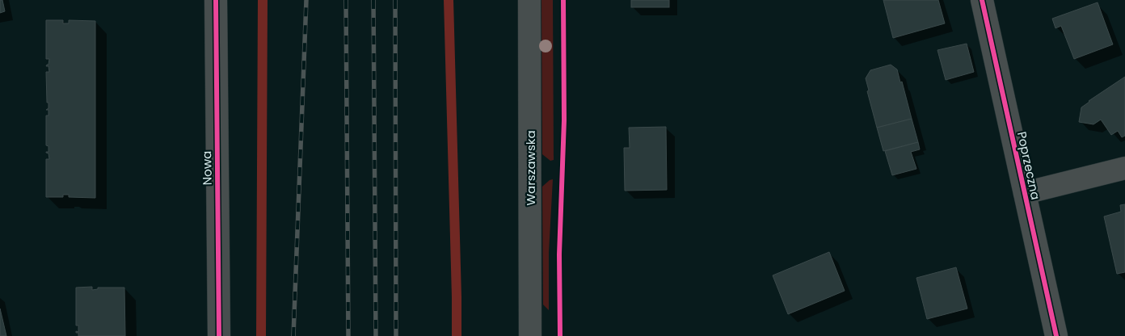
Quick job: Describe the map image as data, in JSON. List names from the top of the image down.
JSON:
{
  "streets": {
    "street": ["Poprzeczna", "Nowa", "Warszawska"]
  }
}
